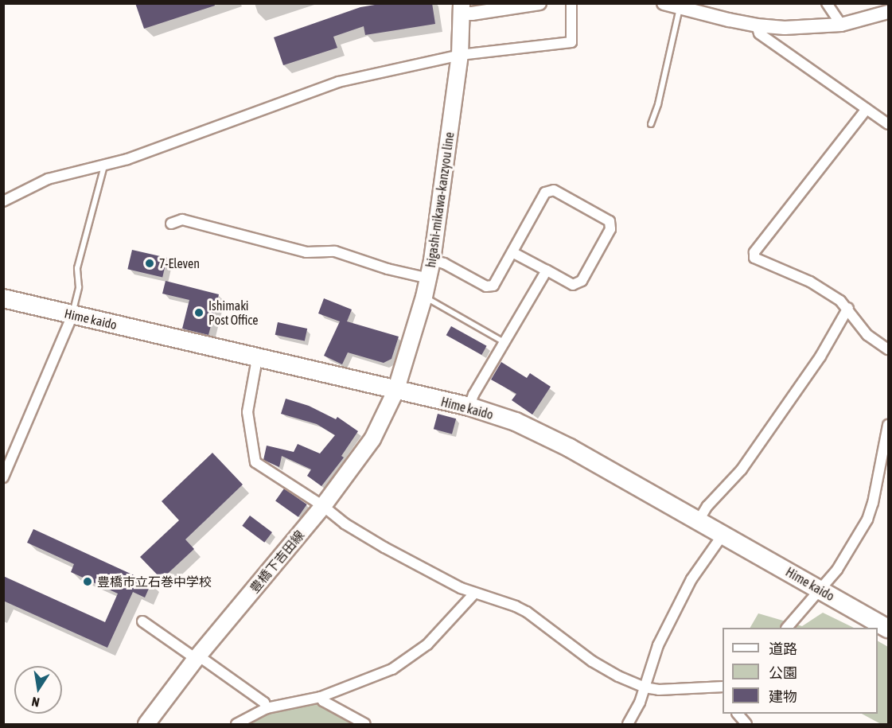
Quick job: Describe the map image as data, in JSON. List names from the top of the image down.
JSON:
{
  "streets": {
    "highway": ["Hime kaido"],
    "main road": ["higashi-mikawa-kanzyou line", "豊橋下吉田線"]
  },
  "crossings": [
    ["higashi-mikawa-kanzyou line", "Hime kaido"],
    ["higashi-mikawa-kanzyou line", "豊橋下吉田線"],
    ["Hime kaido", "豊橋下吉田線"]
  ],
  "places": ["7-Eleven", "Ishimaki Post Office", "豊橋市立石巻中学校"],
  "legend": ["道路", "公園", "建物"],
  "north": "bottom"
}
